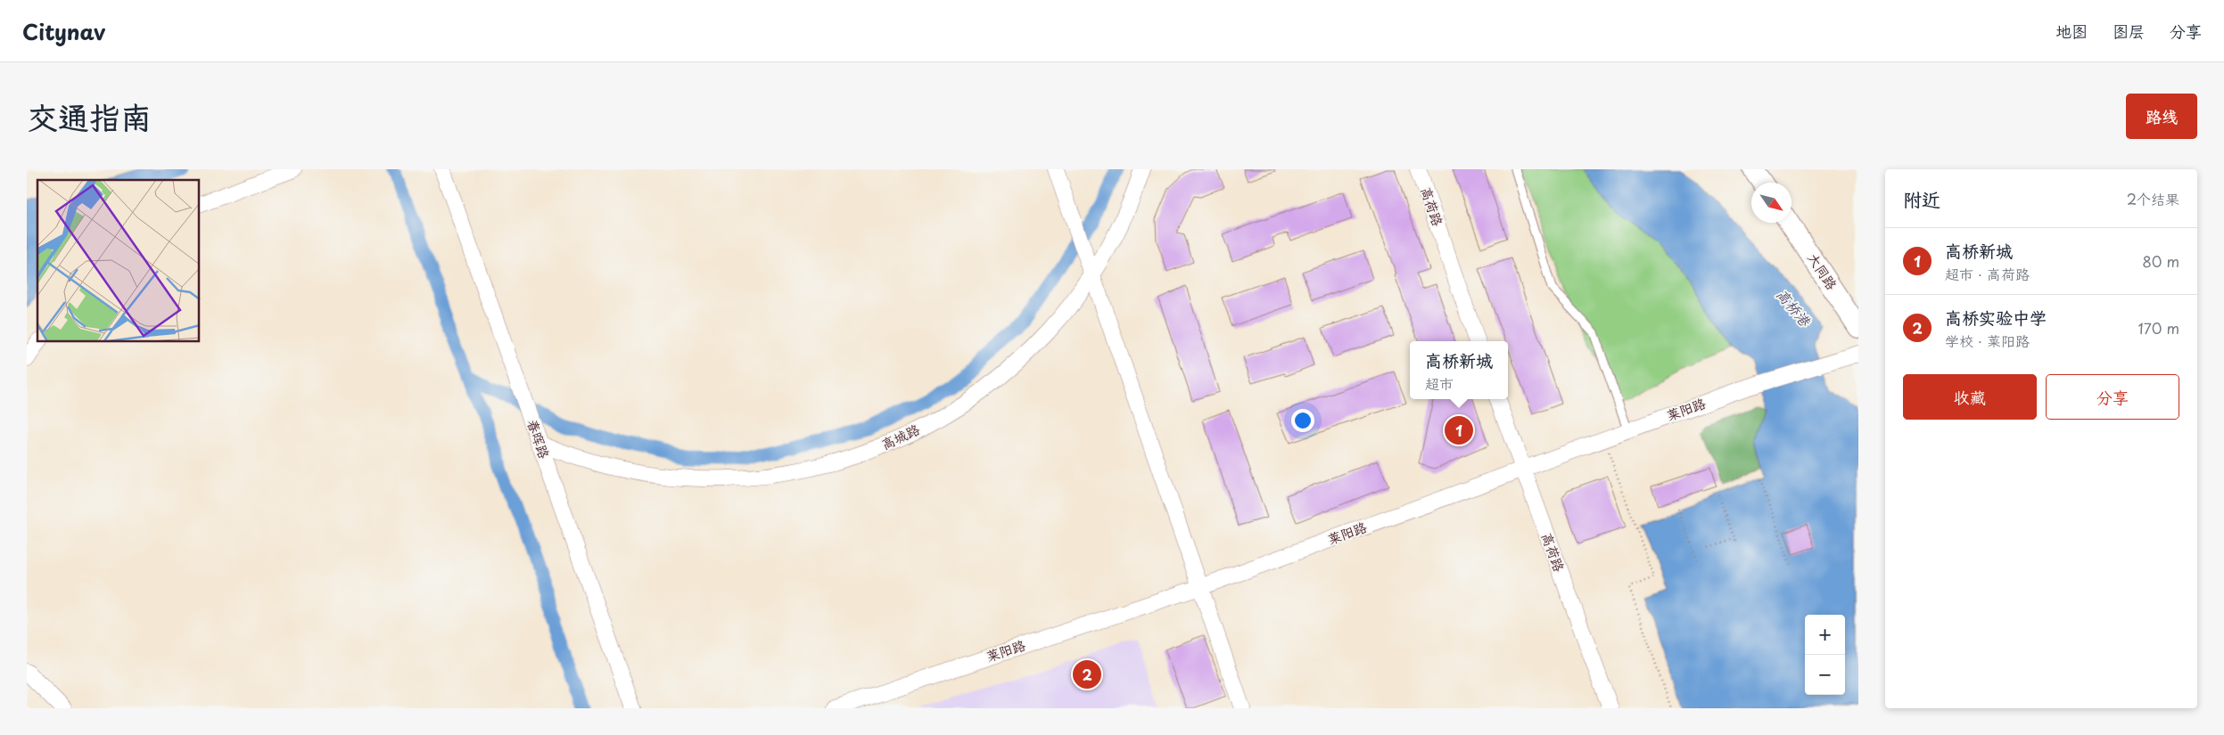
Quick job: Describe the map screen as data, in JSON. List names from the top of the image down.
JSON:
{
  "streets": {
    "street": [
      "高荷路",
      "大同路",
      "莱阳路",
      "高城路",
      "春晖路"
    ]
  },
  "crossings": [
    ["高荷路", "莱阳路"],
    ["高城路", "春晖路"]
  ],
  "water": ["高桥港"],
  "north": "bottom right",
  "page": {
    "header": "Citynav",
    "nav": ["地图", "图层", "分享"],
    "title": "交通指南",
    "buttons": [
      "路线",
      ["收藏", "分享"]
    ],
    "heading": ["附近", "2个结果"],
    "list": [
      {
        "mark": "1",
        "name": "高桥新城",
        "note": "超市 · 高荷路",
        "value": "80 m"
      },
      {
        "mark": "2",
        "name": "高桥实验中学",
        "note": "学校 · 莱阳路",
        "value": "170 m"
      }
    ],
    "popup": ["高桥新城", "超市"],
    "pins": ["1", "2"],
    "map_buttons": ["+", "−"]
  }
}
